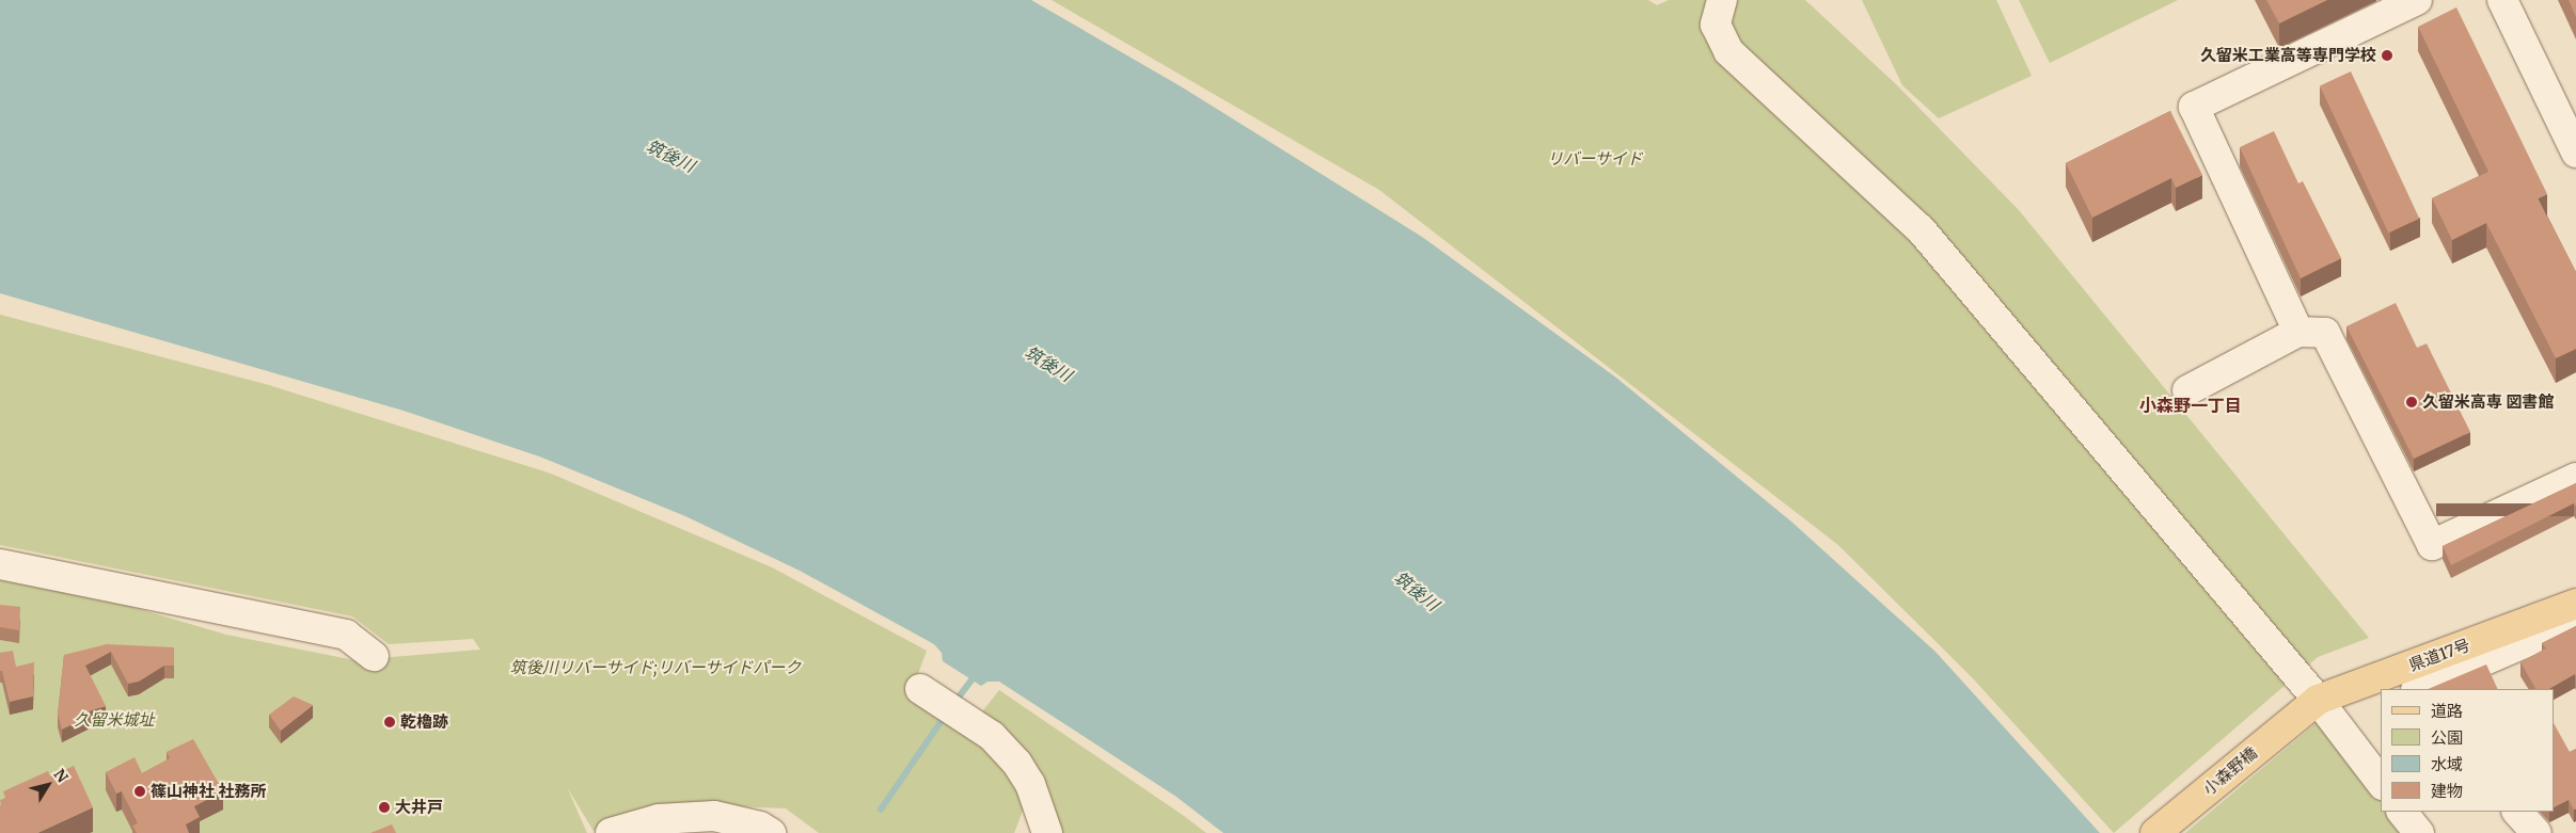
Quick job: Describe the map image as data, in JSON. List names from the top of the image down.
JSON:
{
  "streets": {
    "main road": ["県道17号", "小森野橋"]
  },
  "crossings": [
    ["県道17号", "小森野橋"]
  ],
  "districts": ["小森野一丁目"],
  "water": ["筑後川"],
  "parks": ["リバーサイド", "筑後川リバーサイド;リバーサイドパーク", "久留米城址"],
  "places": [
    "久留米工業高等専門学校",
    "久留米高専 図書館",
    "乾櫓跡",
    "篠山神社 社務所",
    "大井戸"
  ],
  "legend": [
    "道路",
    "公園",
    "水域",
    "建物"
  ],
  "north": "top right"
}
